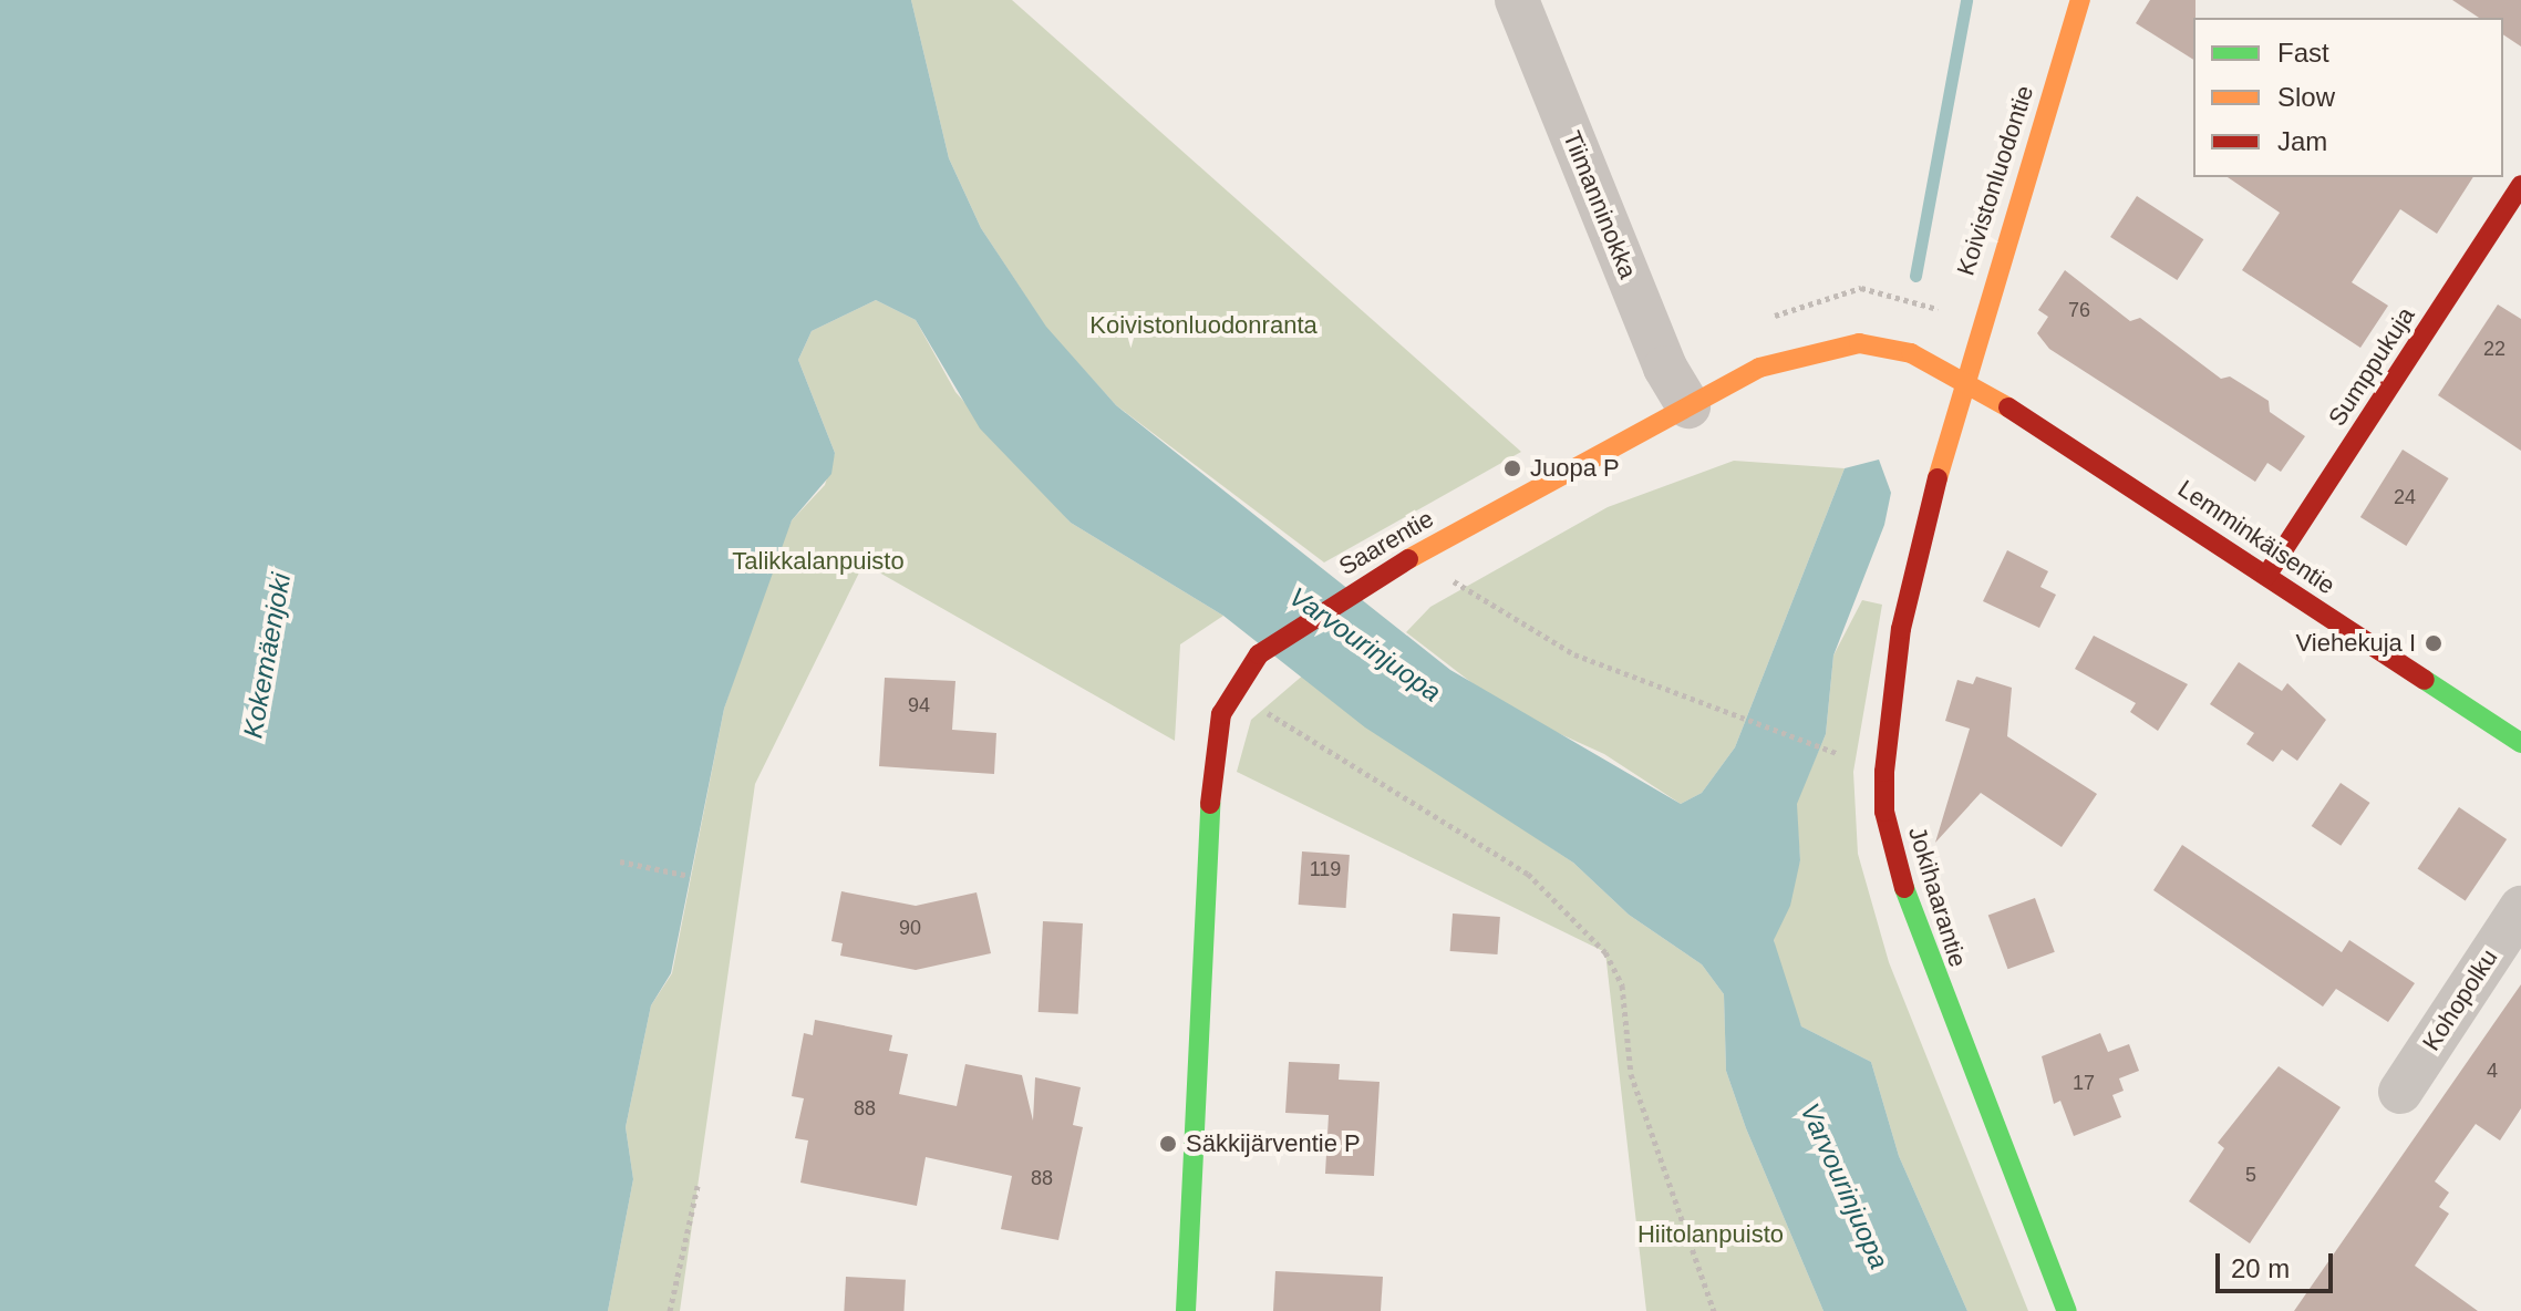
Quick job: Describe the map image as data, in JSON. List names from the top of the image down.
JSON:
{
  "streets": {
    "street": [
      "Koivistonluodontie",
      "Tiimanninokka",
      "Sumppukuja",
      "Lemminkäisentie",
      "Saarentie",
      "Jokihaarantie",
      "Kohopolku"
    ]
  },
  "crossings": [
    ["Koivistonluodontie", "Lemminkäisentie"],
    ["Koivistonluodontie", "Saarentie"],
    ["Koivistonluodontie", "Jokihaarantie"],
    ["Tiimanninokka", "Saarentie"],
    ["Sumppukuja", "Lemminkäisentie"],
    ["Lemminkäisentie", "Saarentie"],
    ["Lemminkäisentie", "Jokihaarantie"],
    ["Saarentie", "Jokihaarantie"]
  ],
  "water": ["Varvourinjuopa", "Kokemäenjoki"],
  "parks": ["Koivistonluodonranta", "Talikkalanpuisto", "Hiitolanpuisto"],
  "places": ["Juopa P", "Viehekuja I", "Säkkijärventie P"],
  "house_numbers": [
    "76",
    "22",
    "24",
    "94",
    "119",
    "90",
    "4",
    "17",
    "88",
    "5",
    "88"
  ],
  "legend": ["Fast", "Slow", "Jam"],
  "scale_bar": "20 m"
}
